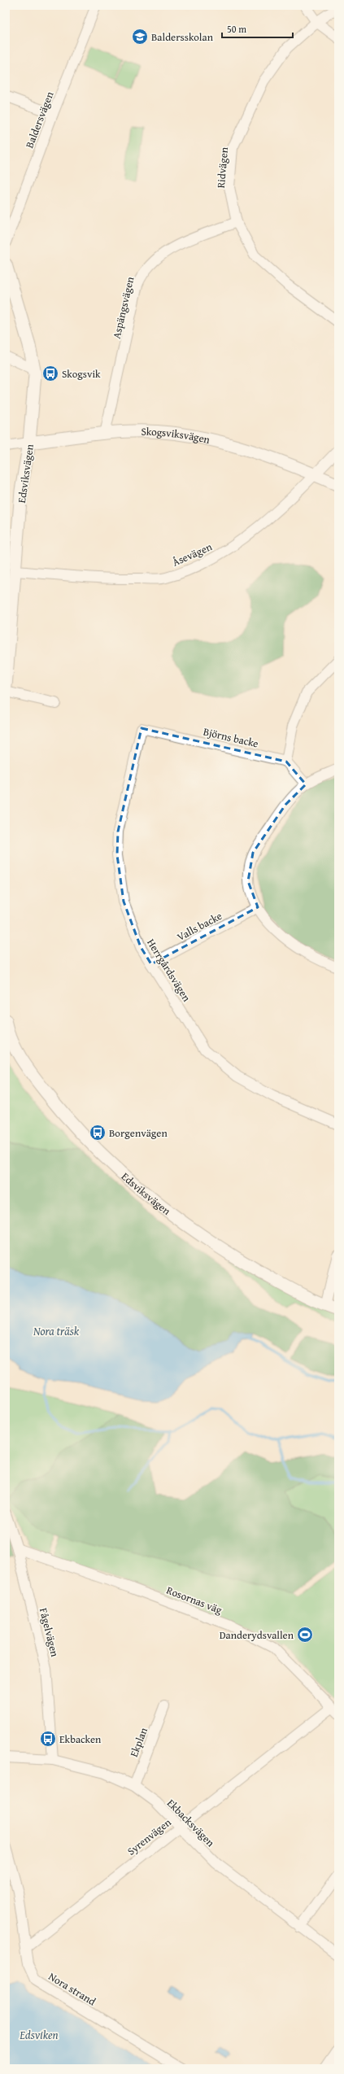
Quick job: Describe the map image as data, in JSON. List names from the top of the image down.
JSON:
{
  "streets": {
    "street": [
      "Baldersvägen",
      "Ridvägen",
      "Aspängsvägen",
      "Skogsviksvägen",
      "Edsviksvägen",
      "Åsevägen",
      "Björns backe",
      "Valls backe",
      "Herrgårdsvägen",
      "Rosornas väg",
      "Fågelvägen",
      "Ekplan",
      "Ekbacksvägen",
      "Syrenvägen",
      "Nora strand"
    ]
  },
  "crossings": [
    ["Ridvägen", "Aspängsvägen"],
    ["Aspängsvägen", "Skogsviksvägen"],
    ["Skogsviksvägen", "Edsviksvägen"],
    ["Skogsviksvägen", "Åsevägen"],
    ["Edsviksvägen", "Åsevägen"],
    ["Björns backe", "Herrgårdsvägen"],
    ["Valls backe", "Herrgårdsvägen"],
    ["Rosornas väg", "Fågelvägen"],
    ["Rosornas väg", "Syrenvägen"],
    ["Fågelvägen", "Ekbacksvägen"],
    ["Ekplan", "Ekbacksvägen"],
    ["Ekbacksvägen", "Syrenvägen"],
    ["Syrenvägen", "Nora strand"]
  ],
  "water": ["Nora träsk", "Edsviken"],
  "places": {
    "school or university": ["Baldersskolan"],
    "bus stop": ["Skogsvik", "Borgenvägen", "Ekbacken"],
    "sports": ["Danderydsvallen"]
  },
  "scale_bar": "50 m"
}
